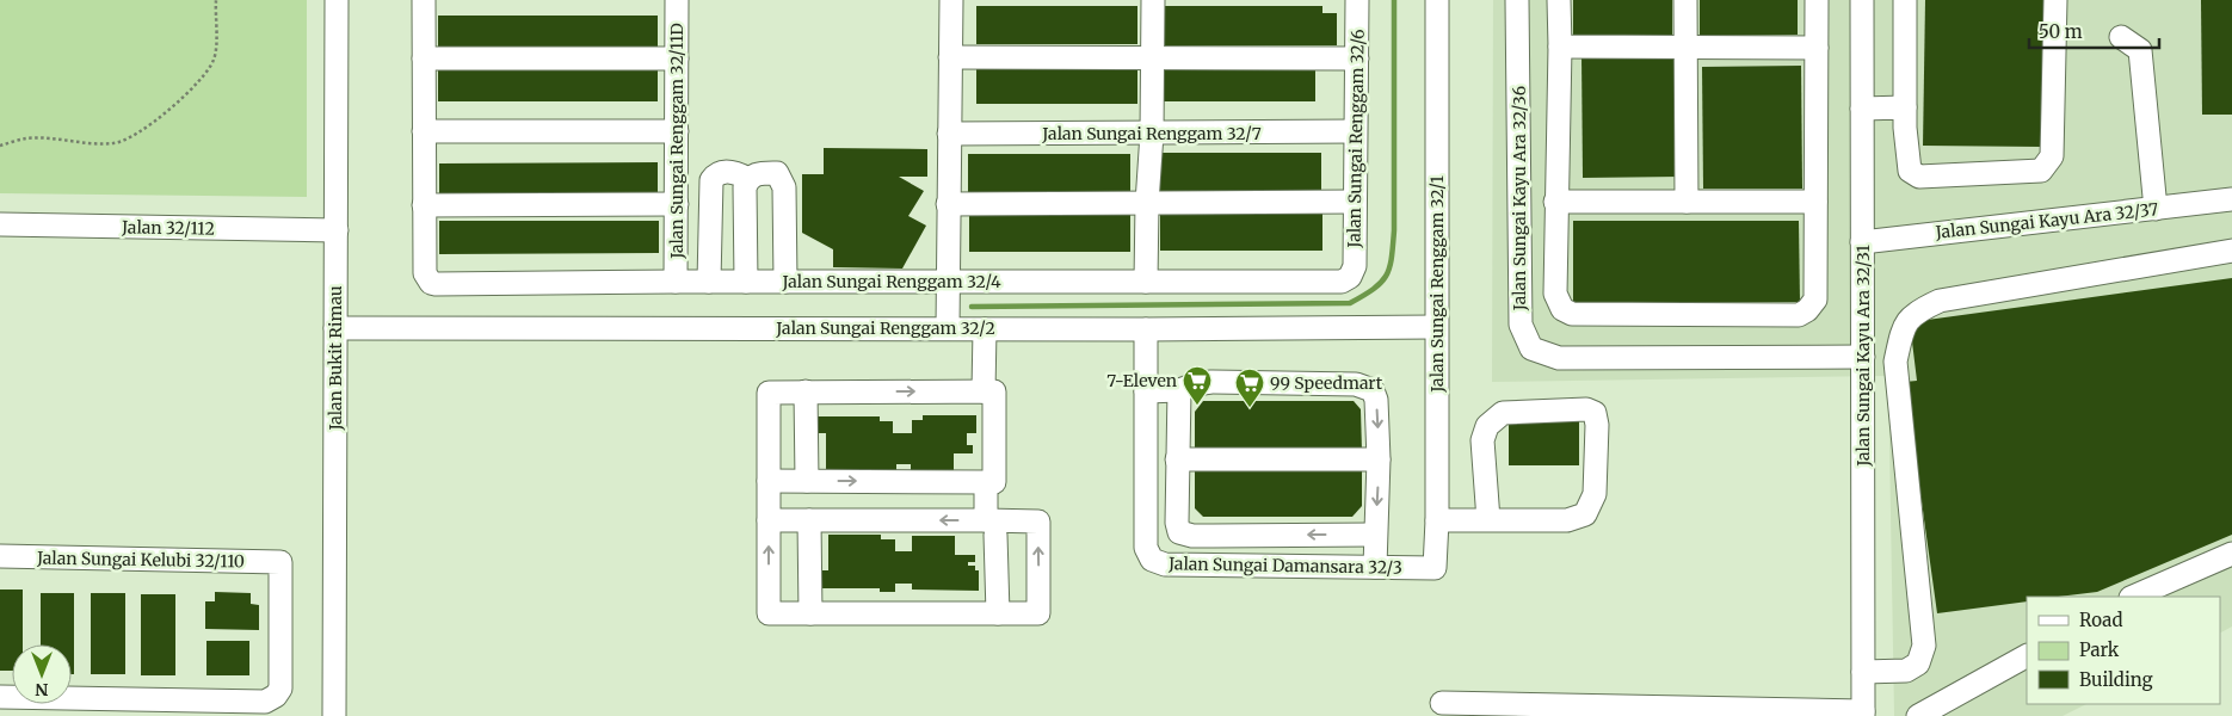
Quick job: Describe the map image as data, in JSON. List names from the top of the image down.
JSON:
{
  "streets": {
    "street": [
      "Jalan Sungai Renggam 32/7",
      "Jalan Sungai Renggam 32/6",
      "Jalan Sungai Renggam 32/11D",
      "Jalan Sungai Kayu Ara 32/36",
      "Jalan Sungai Kayu Ara 32/37",
      "Jalan 32/112",
      "Jalan Sungai Renggam 32/4",
      "Jalan Sungai Renggam 32/1",
      "Jalan Sungai Renggam 32/2",
      "Jalan Sungai Kayu Ara 32/31",
      "Jalan Bukit Rimau",
      "Jalan Sungai Kelubi 32/110",
      "Jalan Sungai Damansara 32/3"
    ]
  },
  "crossings": [
    ["Jalan Sungai Renggam 32/7", "Jalan Sungai Renggam 32/6"],
    ["Jalan Sungai Renggam 32/6", "Jalan Sungai Renggam 32/4"],
    ["Jalan Sungai Renggam 32/11D", "Jalan Sungai Renggam 32/4"],
    ["Jalan Sungai Kayu Ara 32/36", "Jalan Sungai Kayu Ara 32/31"],
    ["Jalan Sungai Kayu Ara 32/37", "Jalan Sungai Kayu Ara 32/31"],
    ["Jalan 32/112", "Jalan Bukit Rimau"],
    ["Jalan Sungai Renggam 32/1", "Jalan Sungai Renggam 32/2"],
    ["Jalan Sungai Renggam 32/1", "Jalan Sungai Damansara 32/3"],
    ["Jalan Sungai Renggam 32/2", "Jalan Bukit Rimau"],
    ["Jalan Sungai Renggam 32/2", "Jalan Sungai Damansara 32/3"]
  ],
  "places": {
    "supermarket": ["7-Eleven", "99 Speedmart"]
  },
  "legend": ["Road", "Park", "Building"],
  "scale_bar": "50 m",
  "north": "bottom"
}
